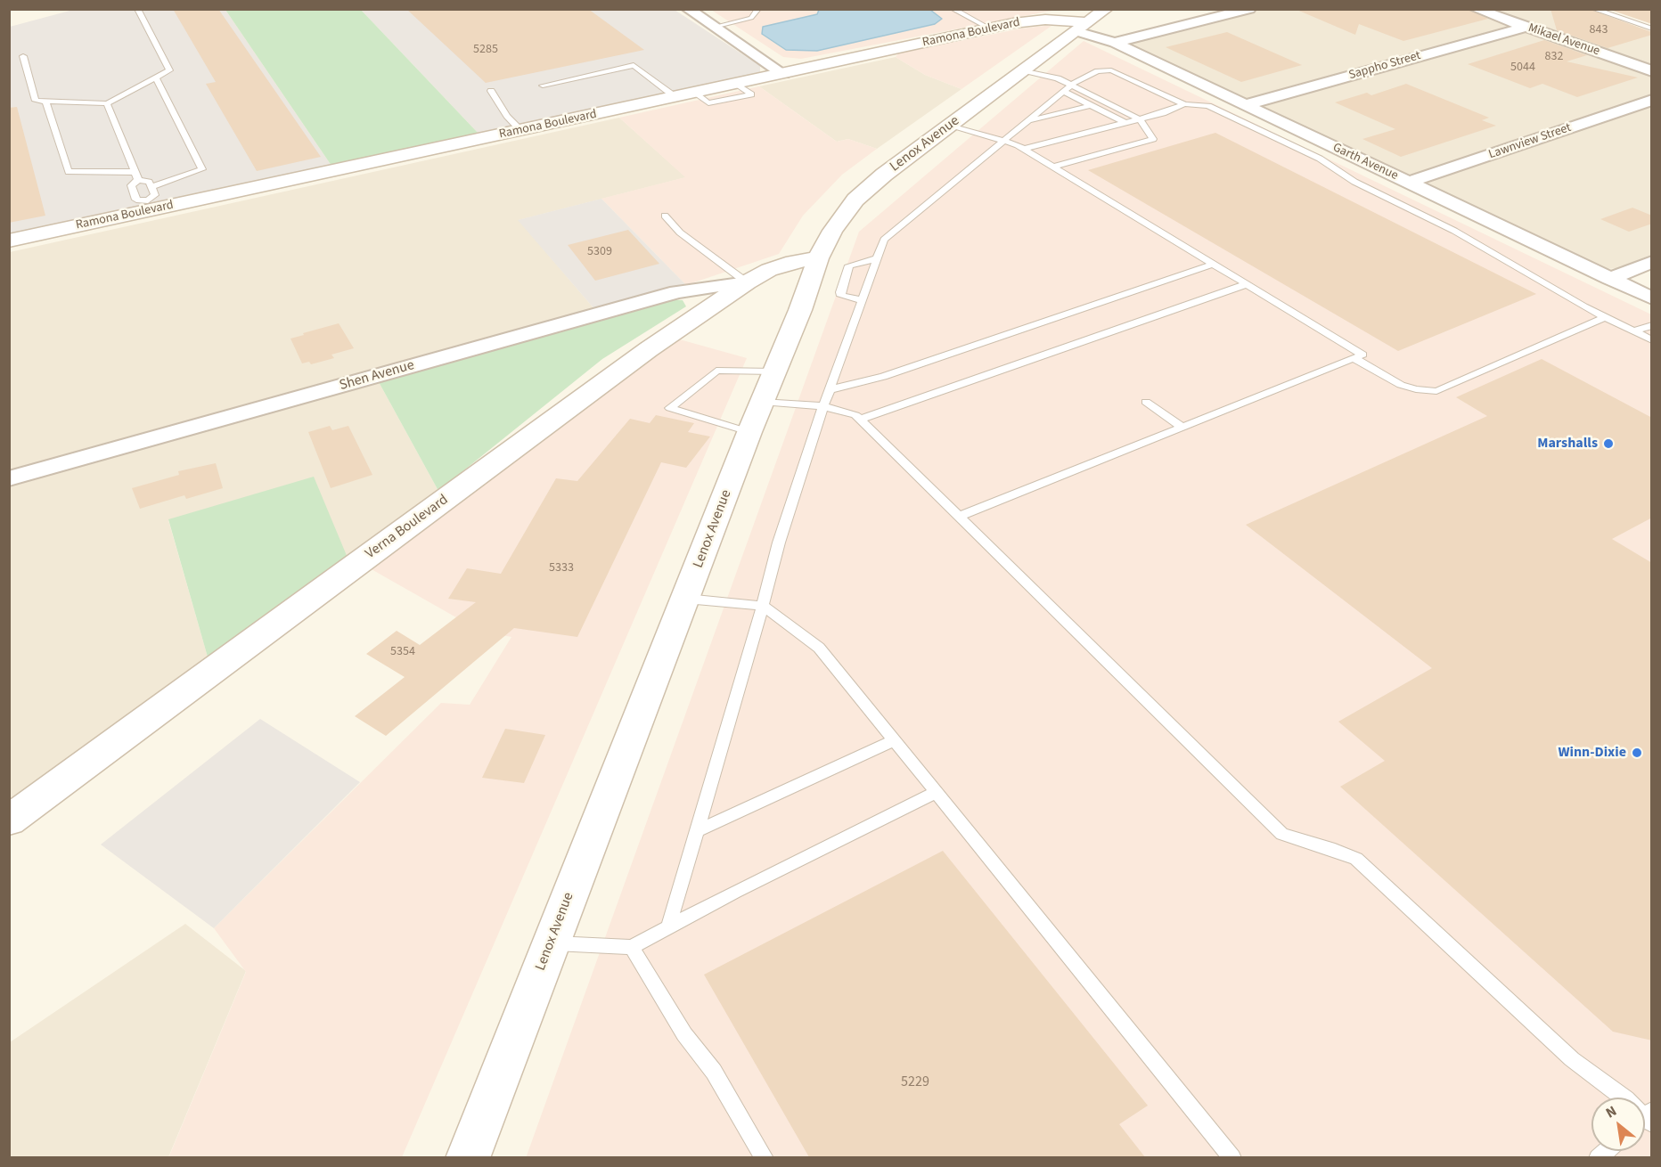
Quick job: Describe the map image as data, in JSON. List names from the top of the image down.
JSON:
{
  "streets": {
    "street": [
      "Ramona Boulevard",
      "Mikael Avenue",
      "Sappho Street",
      "Lawnview Street",
      "Lenox Avenue",
      "Garth Avenue",
      "Shen Avenue",
      "Verna Boulevard"
    ]
  },
  "crossings": [
    ["Ramona Boulevard", "Lenox Avenue"],
    ["Ramona Boulevard", "Garth Avenue"],
    ["Mikael Avenue", "Sappho Street"],
    ["Sappho Street", "Garth Avenue"],
    ["Lawnview Street", "Garth Avenue"],
    ["Lenox Avenue", "Garth Avenue"],
    ["Lenox Avenue", "Verna Boulevard"],
    ["Shen Avenue", "Verna Boulevard"]
  ],
  "places": ["Marshalls", "Winn-Dixie"],
  "house_numbers": [
    "843",
    "5285",
    "832",
    "5044",
    "5309",
    "5333",
    "5354",
    "5229"
  ],
  "north": "top left"
}
